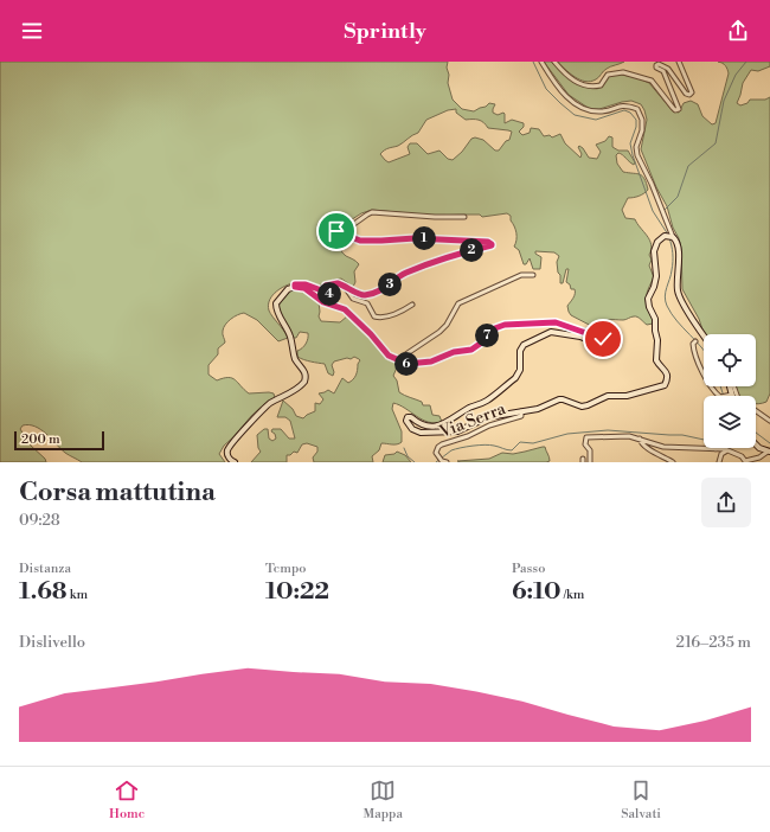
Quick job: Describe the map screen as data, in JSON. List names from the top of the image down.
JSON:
{
  "streets": {
    "street": ["Via Serra"]
  },
  "scale_bar": "200 m",
  "page": {
    "header": "Sprintly",
    "pins": [
      "1",
      "2",
      "3",
      "4",
      "7",
      "6"
    ],
    "scale": "200 m",
    "heading": ["Corsa mattutina", "09:28"],
    "stats": [
      ["Distanza", "1.68 km"],
      ["Tempo", "10:22"],
      ["Passo", "6:10 /km"]
    ],
    "chart": ["Dislivello", "216–235 m"],
    "tabs": ["Home", "Mappa", "Salvati"]
  }
}
